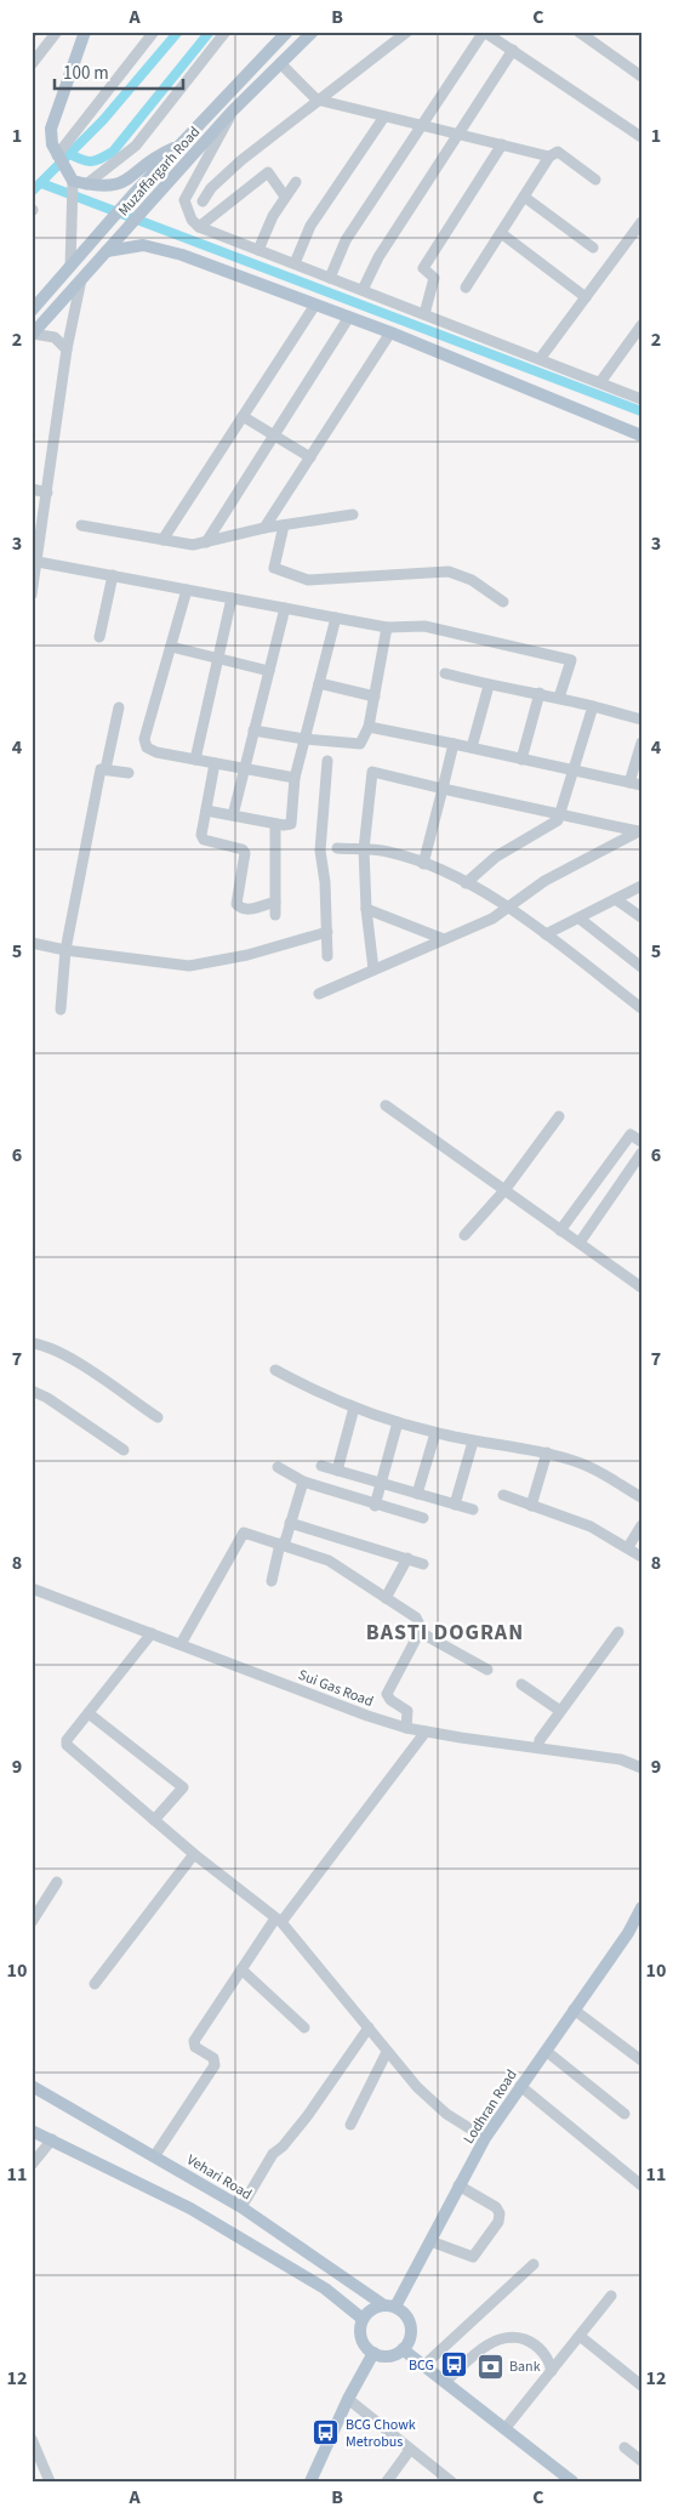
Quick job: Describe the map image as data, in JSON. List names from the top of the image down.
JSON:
{
  "streets": {
    "main road": ["Muzaffargarh Road", "Lodhran Road", "Vehari Road"],
    "street": ["Sui Gas Road"]
  },
  "crossings": [
    ["Lodhran Road", "Vehari Road"]
  ],
  "districts": ["BASTI DOGRAN"],
  "places": {
    "bus stop": ["BCG", "BCG Chowk Metrobus"],
    "bank": ["Bank"]
  },
  "scale_bar": "100 m",
  "grid": {
    "columns": ["A", "B", "C"],
    "rows": [
      "1",
      "2",
      "3",
      "4",
      "5",
      "6",
      "7",
      "8",
      "9",
      "10",
      "11",
      "12"
    ]
  }
}
